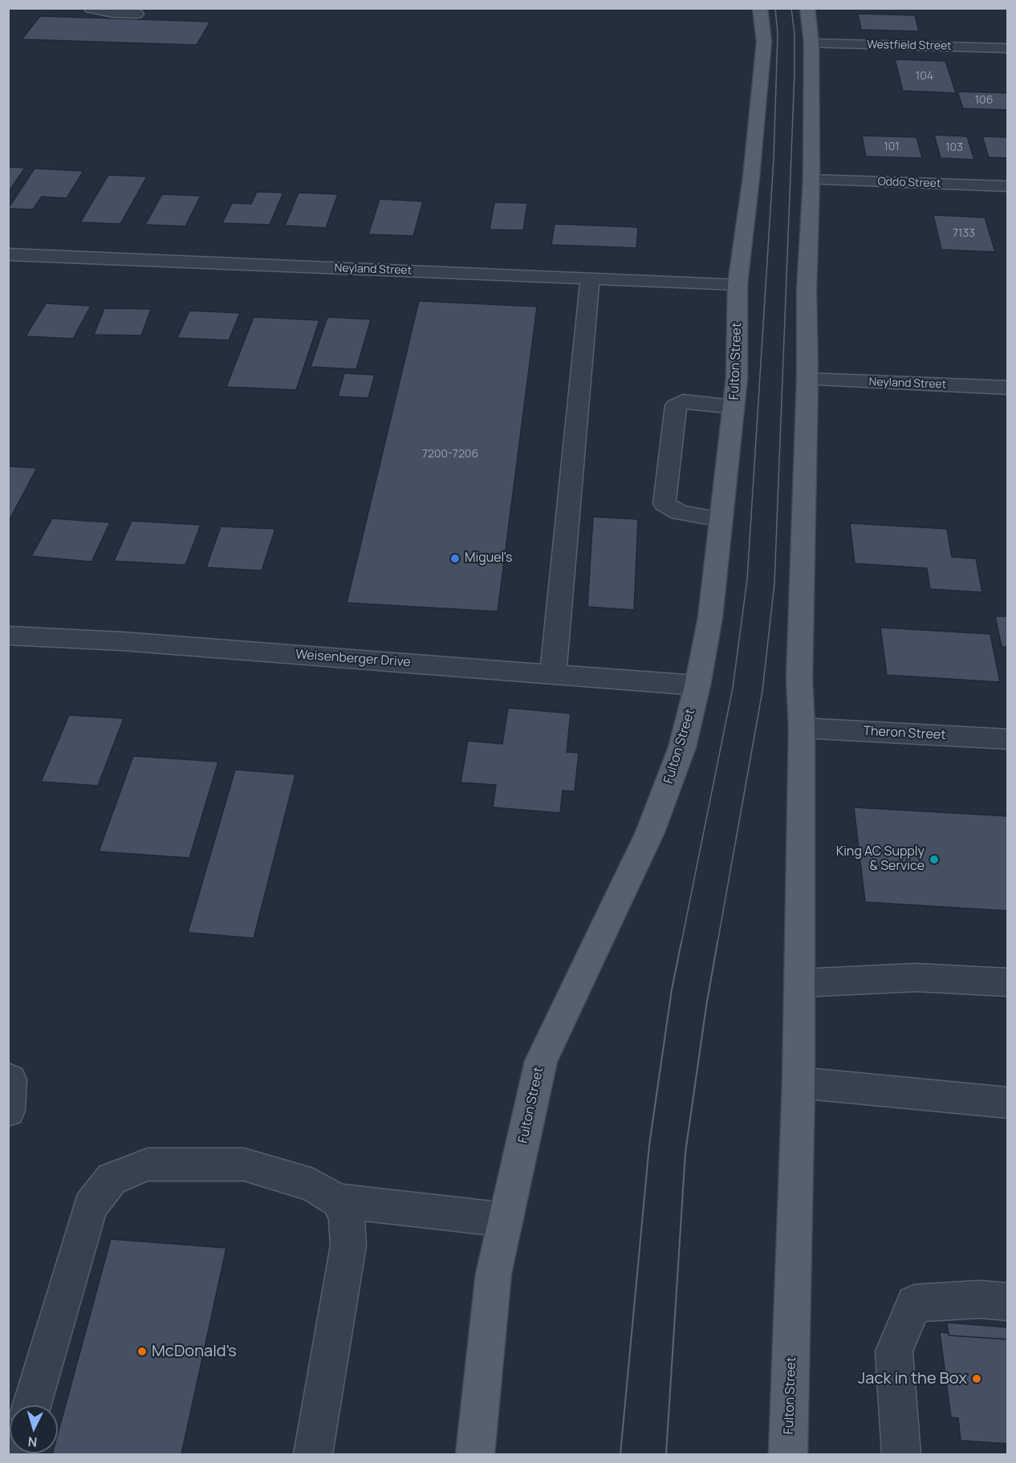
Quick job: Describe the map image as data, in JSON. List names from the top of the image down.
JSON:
{
  "streets": {
    "main road": ["Fulton Street"],
    "street": [
      "Westfield Street",
      "Oddo Street",
      "Neyland Street",
      "Weisenberger Drive",
      "Theron Street"
    ]
  },
  "crossings": [
    ["Westfield Street", "Fulton Street"],
    ["Oddo Street", "Fulton Street"],
    ["Neyland Street", "Fulton Street"],
    ["Fulton Street", "Weisenberger Drive"],
    ["Fulton Street", "Theron Street"]
  ],
  "places": [
    "Miguel's",
    "King AC Supply & Service",
    "McDonald's",
    "Jack in the Box"
  ],
  "house_numbers": [
    "104",
    "106",
    "101",
    "103",
    "7133",
    "7200-7206"
  ],
  "north": "bottom"
}
